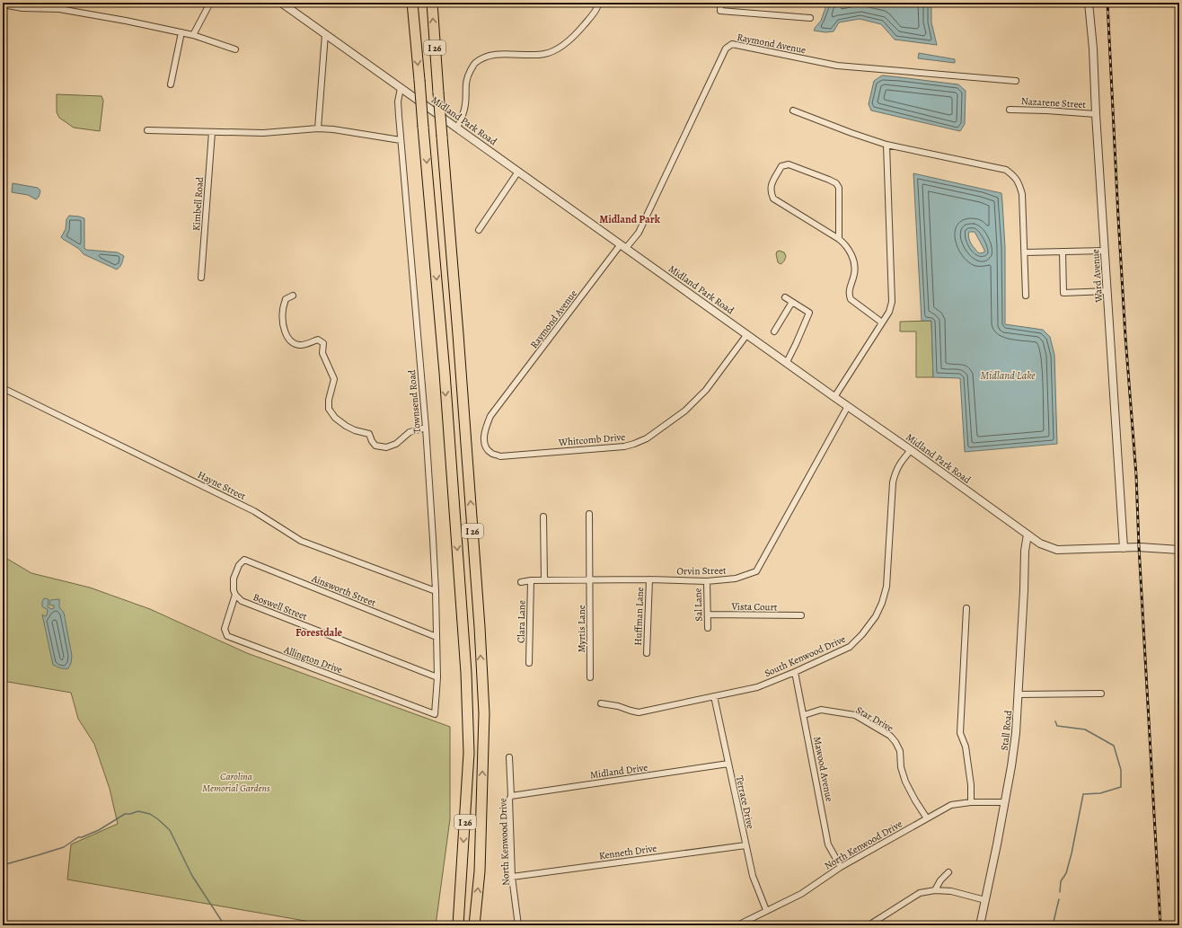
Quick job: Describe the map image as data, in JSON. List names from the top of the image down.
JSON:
{
  "streets": {
    "highway": ["I 26"],
    "street": [
      "Raymond Avenue",
      "Nazarene Street",
      "Midland Park Road",
      "Kimbell Road",
      "Ward Avenue",
      "Townsend Road",
      "Whitcomb Drive",
      "Hayne Street",
      "Orvin Street",
      "Ainsworth Street",
      "Sal Lane",
      "Boswell Street",
      "Vista Court",
      "Huffman Lane",
      "Clara Lane",
      "Myrtis Lane",
      "South Kenwood Drive",
      "Allington Drive",
      "Star Drive",
      "Stall Road",
      "Mawood Avenue",
      "Midland Drive",
      "Terrace Drive",
      "North Kenwood Drive",
      "Kenneth Drive"
    ]
  },
  "crossings": [
    ["Raymond Avenue", "Midland Park Road"],
    ["Raymond Avenue", "Whitcomb Drive"],
    ["Nazarene Street", "Ward Avenue"],
    ["Midland Park Road", "Ward Avenue"],
    ["Midland Park Road", "Townsend Road"],
    ["Midland Park Road", "Whitcomb Drive"],
    ["Midland Park Road", "Orvin Street"],
    ["Midland Park Road", "South Kenwood Drive"],
    ["Midland Park Road", "Stall Road"],
    ["Townsend Road", "Hayne Street"],
    ["Townsend Road", "Ainsworth Street"],
    ["Townsend Road", "Boswell Street"],
    ["Townsend Road", "Allington Drive"],
    ["Orvin Street", "Sal Lane"],
    ["Orvin Street", "Huffman Lane"],
    ["Orvin Street", "Clara Lane"],
    ["Orvin Street", "Myrtis Lane"],
    ["Ainsworth Street", "Boswell Street"],
    ["Ainsworth Street", "Allington Drive"],
    ["Sal Lane", "Vista Court"],
    ["Boswell Street", "Allington Drive"],
    ["South Kenwood Drive", "Mawood Avenue"],
    ["South Kenwood Drive", "Terrace Drive"],
    ["Star Drive", "Mawood Avenue"],
    ["Star Drive", "North Kenwood Drive"],
    ["Stall Road", "North Kenwood Drive"],
    ["Mawood Avenue", "North Kenwood Drive"],
    ["Midland Drive", "Terrace Drive"],
    ["Midland Drive", "North Kenwood Drive"],
    ["Terrace Drive", "North Kenwood Drive"],
    ["Terrace Drive", "Kenneth Drive"],
    ["North Kenwood Drive", "Kenneth Drive"]
  ],
  "districts": ["Midland Park", "Forestdale"],
  "water": ["Midland Lake"],
  "parks": ["Carolina Memorial Gardens"]
}
